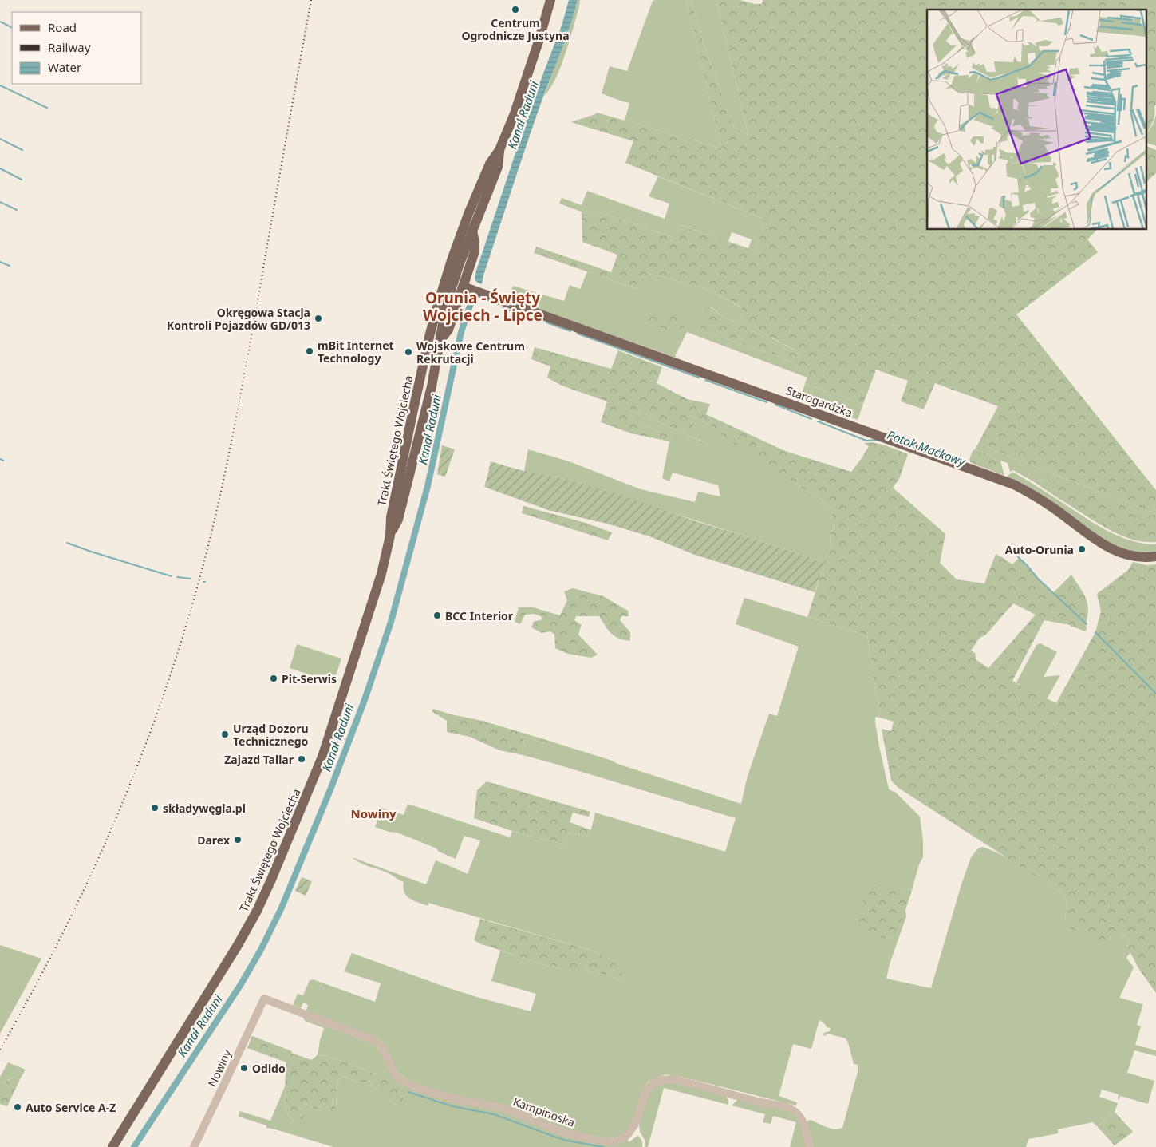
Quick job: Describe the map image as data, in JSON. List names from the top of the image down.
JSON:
{
  "streets": {
    "main road": ["Starogardzka", "Trakt Świętego Wojciecha"],
    "street": ["Nowiny", "Kampinoska"]
  },
  "crossings": [
    ["Nowiny", "Kampinoska"]
  ],
  "districts": ["Orunia - Święty Wojciech - Lipce", "Nowiny"],
  "water": ["Kanał Raduni", "Potok Maćkowy"],
  "places": [
    "Centrum Ogrodnicze Justyna",
    "Okręgowa Stacja Kontroli Pojazdów GD/013",
    "mBit Internet Technology",
    "Wojskowe Centrum Rekrutacji",
    "Auto-Orunia",
    "BCC Interior",
    "Pit-Serwis",
    "Urząd Dozoru Technicznego",
    "Zajazd Tallar",
    "składywęgla.pl",
    "Darex",
    "Odido",
    "Auto Service A-Z"
  ],
  "legend": ["Road", "Railway", "Water"]
}
